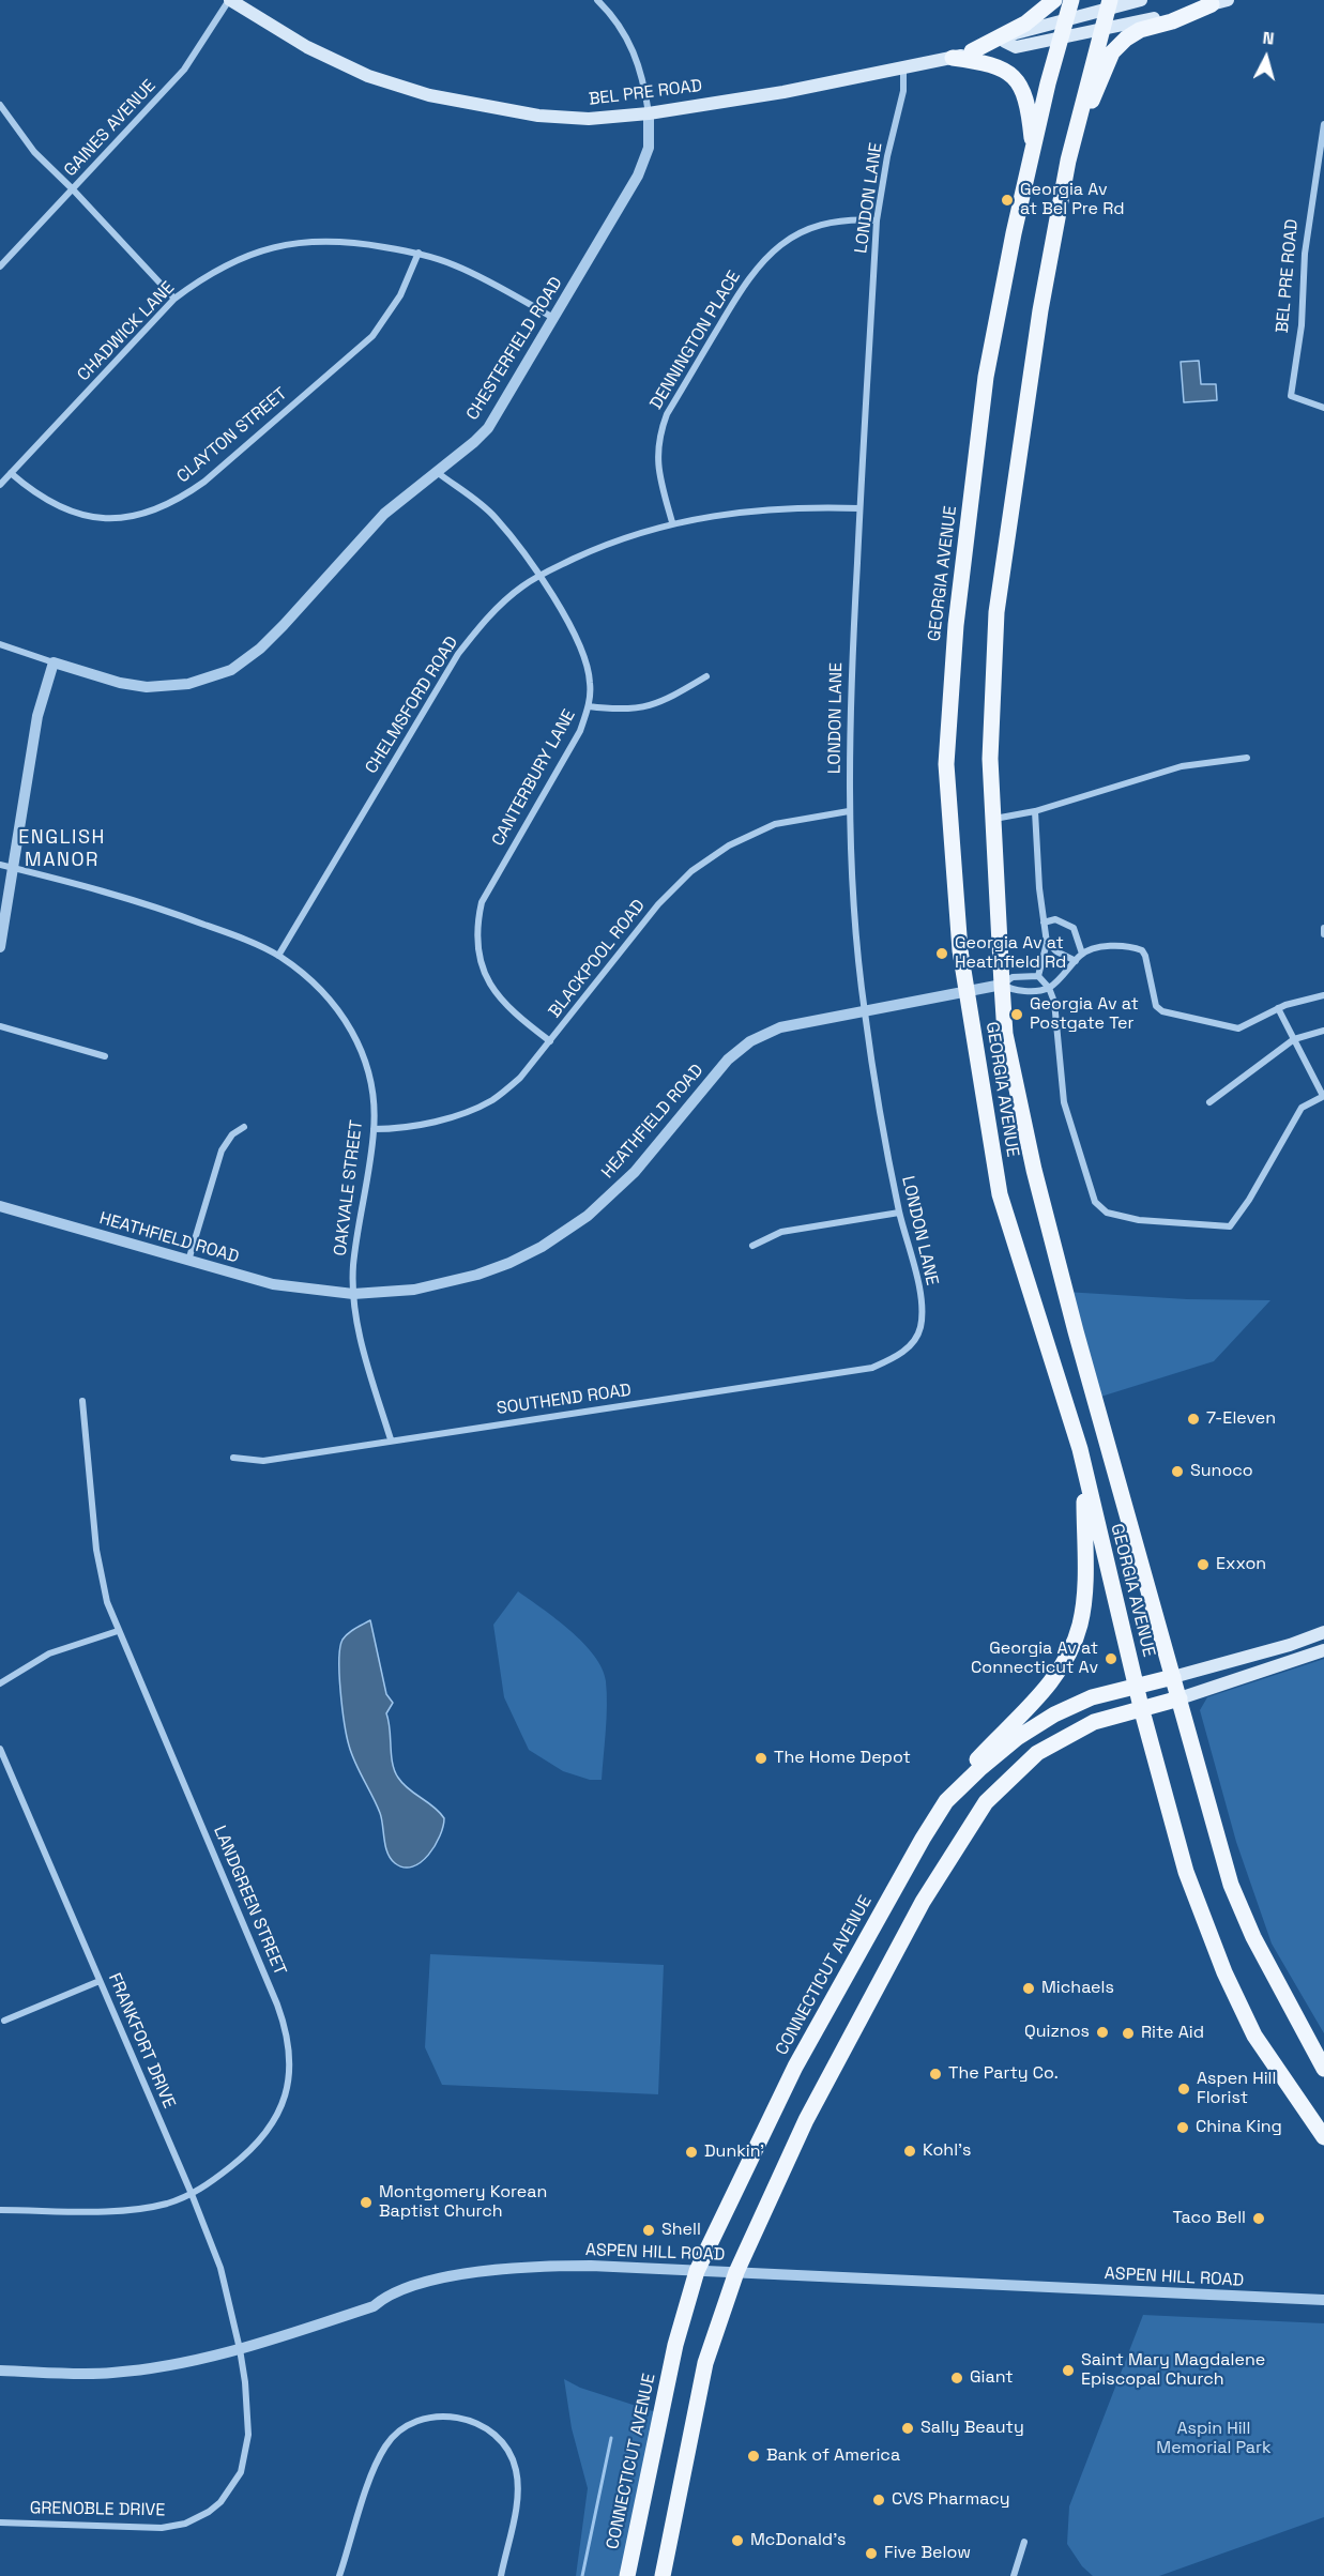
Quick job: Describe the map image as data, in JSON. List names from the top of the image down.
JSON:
{
  "streets": {
    "main road": ["BEL PRE ROAD", "GEORGIA AVENUE", "CONNECTICUT AVENUE"],
    "street": [
      "GAINES AVENUE",
      "LONDON LANE",
      "CHADWICK LANE",
      "DENNINGTON PLACE",
      "CHESTERFIELD ROAD",
      "CLAYTON STREET",
      "CHELMSFORD ROAD",
      "CANTERBURY LANE",
      "BLACKPOOL ROAD",
      "HEATHFIELD ROAD",
      "OAKVALE STREET",
      "SOUTHEND ROAD",
      "LANDGREEN STREET",
      "FRANKFORT DRIVE",
      "ASPEN HILL ROAD",
      "GRENOBLE DRIVE"
    ]
  },
  "crossings": [
    ["BEL PRE ROAD", "GAINES AVENUE"],
    ["BEL PRE ROAD", "LONDON LANE"],
    ["BEL PRE ROAD", "CHESTERFIELD ROAD"],
    ["BEL PRE ROAD", "GEORGIA AVENUE"],
    ["LONDON LANE", "DENNINGTON PLACE"],
    ["LONDON LANE", "CHELMSFORD ROAD"],
    ["LONDON LANE", "BLACKPOOL ROAD"],
    ["LONDON LANE", "HEATHFIELD ROAD"],
    ["LONDON LANE", "SOUTHEND ROAD"],
    ["CHADWICK LANE", "CHESTERFIELD ROAD"],
    ["CHADWICK LANE", "CLAYTON STREET"],
    ["DENNINGTON PLACE", "CHELMSFORD ROAD"],
    ["CHESTERFIELD ROAD", "CANTERBURY LANE"],
    ["GEORGIA AVENUE", "HEATHFIELD ROAD"],
    ["GEORGIA AVENUE", "CONNECTICUT AVENUE"],
    ["CHELMSFORD ROAD", "CANTERBURY LANE"],
    ["CHELMSFORD ROAD", "OAKVALE STREET"],
    ["CANTERBURY LANE", "BLACKPOOL ROAD"],
    ["BLACKPOOL ROAD", "OAKVALE STREET"],
    ["HEATHFIELD ROAD", "OAKVALE STREET"],
    ["OAKVALE STREET", "SOUTHEND ROAD"],
    ["LANDGREEN STREET", "FRANKFORT DRIVE"],
    ["CONNECTICUT AVENUE", "ASPEN HILL ROAD"],
    ["FRANKFORT DRIVE", "ASPEN HILL ROAD"],
    ["FRANKFORT DRIVE", "GRENOBLE DRIVE"],
    ["ASPEN HILL ROAD", "GRENOBLE DRIVE"]
  ],
  "districts": ["ENGLISH MANOR"],
  "parks": ["Aspin Hill Memorial Park"],
  "places": [
    "Georgia Av at Bel Pre Rd",
    "Georgia Av at Heathfield Rd",
    "Georgia Av at Postgate Ter",
    "7-Eleven",
    "Sunoco",
    "Exxon",
    "Georgia Av at Connecticut Av",
    "The Home Depot",
    "Michaels",
    "Quiznos",
    "Rite Aid",
    "The Party Co.",
    "Aspen Hill Florist",
    "China King",
    "Kohl's",
    "Dunkin'",
    "Montgomery Korean Baptist Church",
    "Taco Bell",
    "Shell",
    "Saint Mary Magdalene Episcopal Church",
    "Giant",
    "Sally Beauty",
    "Bank of America",
    "CVS Pharmacy",
    "McDonald's",
    "Five Below"
  ],
  "north": "top"
}
